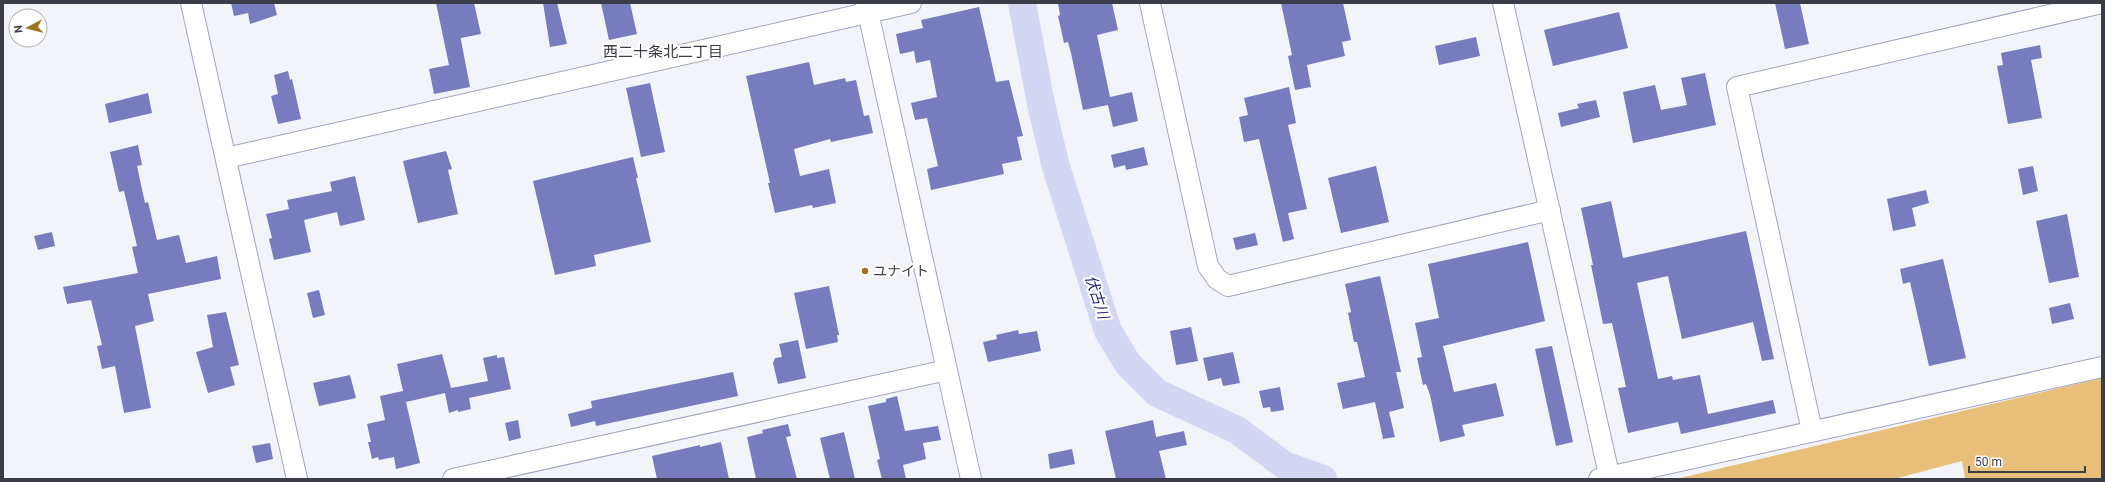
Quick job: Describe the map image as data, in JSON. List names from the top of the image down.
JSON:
{
  "districts": ["西二十条北二丁目"],
  "water": ["伏古川"],
  "places": ["ユナイト"],
  "scale_bar": "50 m",
  "north": "left"
}
